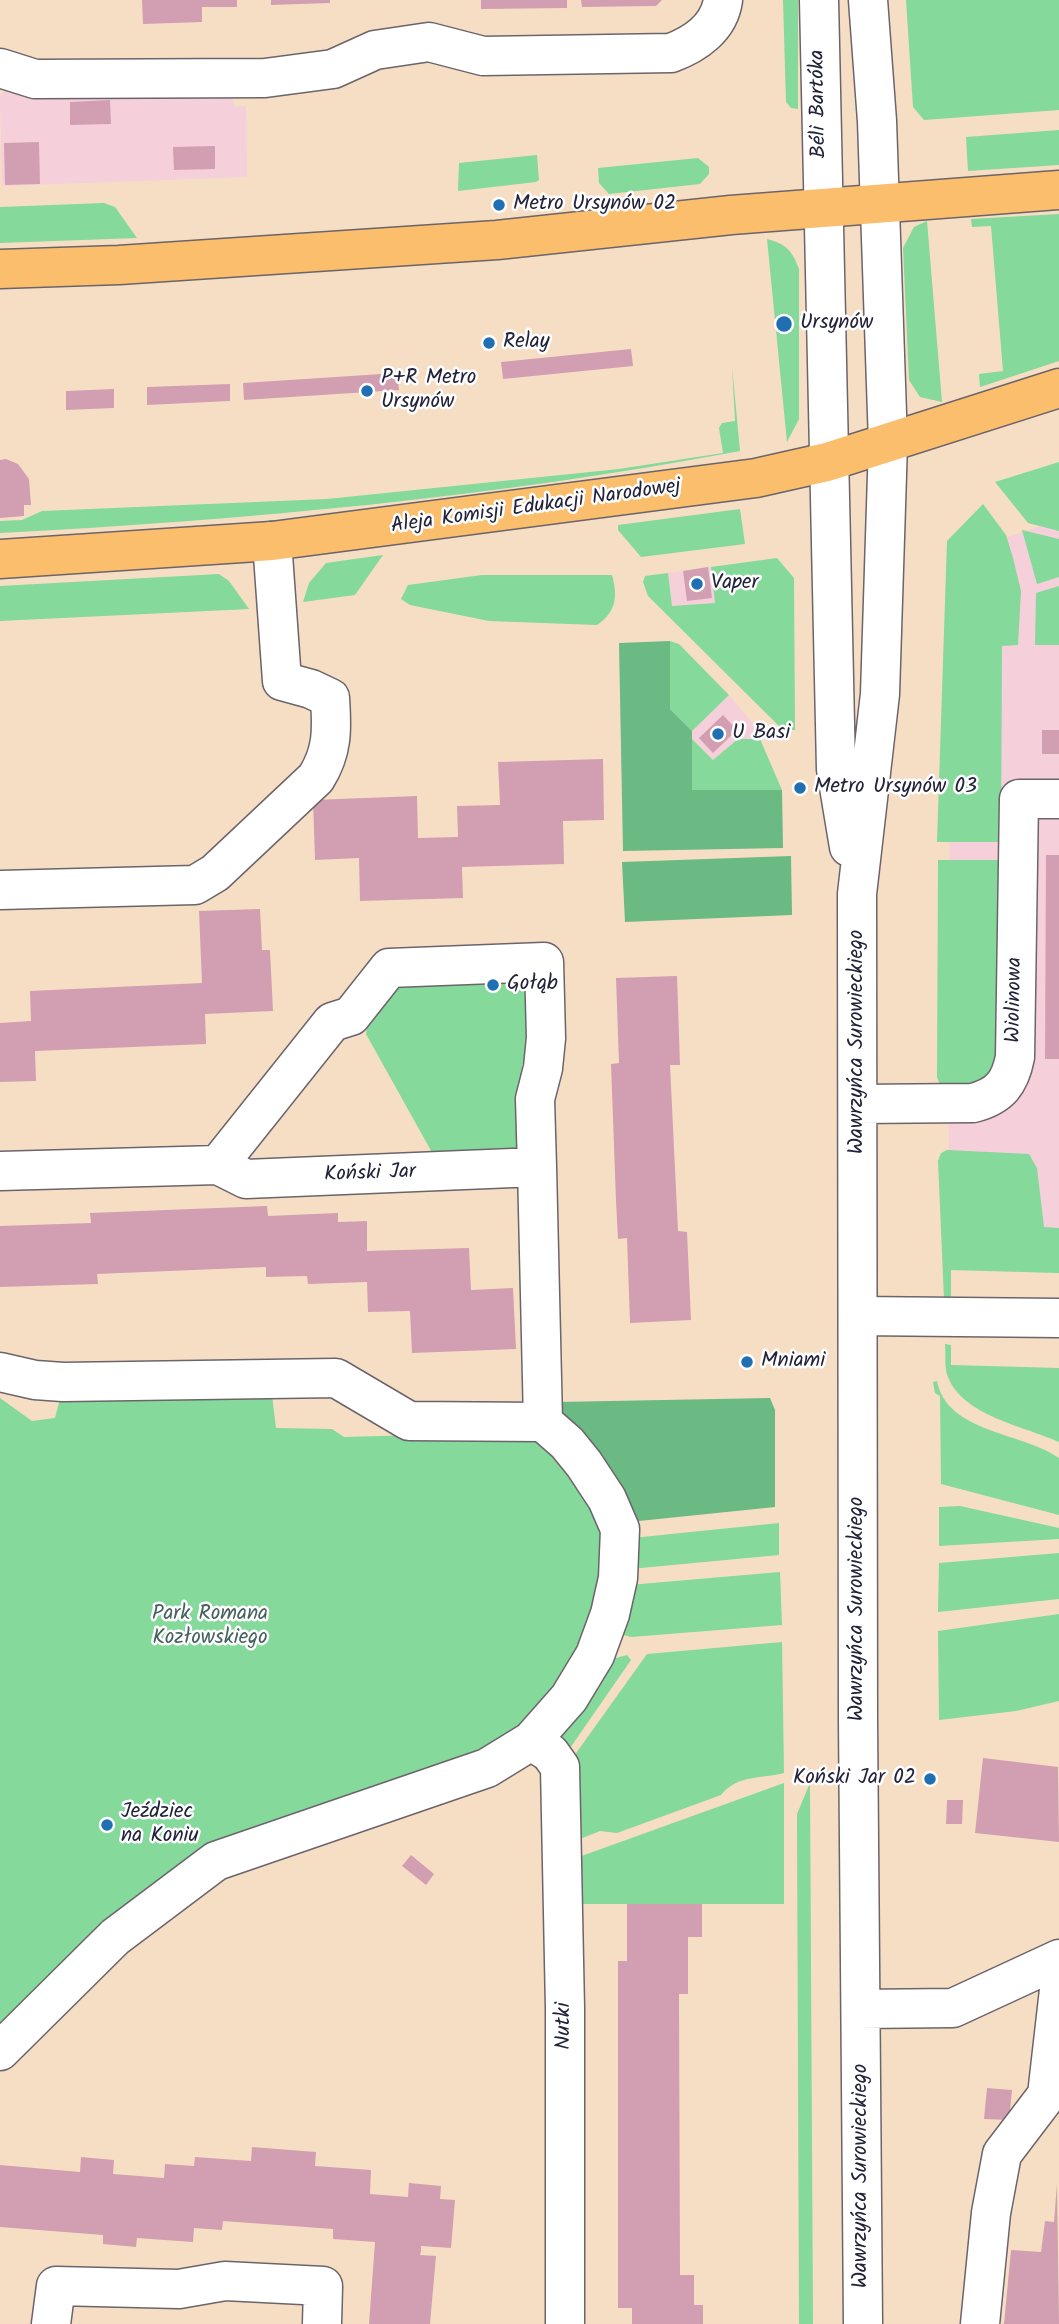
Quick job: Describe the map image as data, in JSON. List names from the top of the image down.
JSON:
{
  "streets": {
    "main road": ["Aleja Komisji Edukacji Narodowej"],
    "street": [
      "Béli Bartóka",
      "Wiolinowa",
      "Wawrzyńca Surowieckiego",
      "Koński Jar",
      "Nutki"
    ]
  },
  "crossings": [
    ["Béli Bartóka", "Aleja Komisji Edukacji Narodowej"],
    ["Béli Bartóka", "Wawrzyńca Surowieckiego"],
    ["Aleja Komisji Edukacji Narodowej", "Wawrzyńca Surowieckiego"],
    ["Wiolinowa", "Wawrzyńca Surowieckiego"]
  ],
  "parks": ["Park Romana Kozłowskiego"],
  "places": [
    "Metro Ursynów 02",
    "Ursynów",
    "Relay",
    "P+R Metro Ursynów",
    "Vaper",
    "U Basi",
    "Metro Ursynów 03",
    "Gołąb",
    "Mniami",
    "Koński Jar 02",
    "Jeździec na Koniu"
  ]
}
